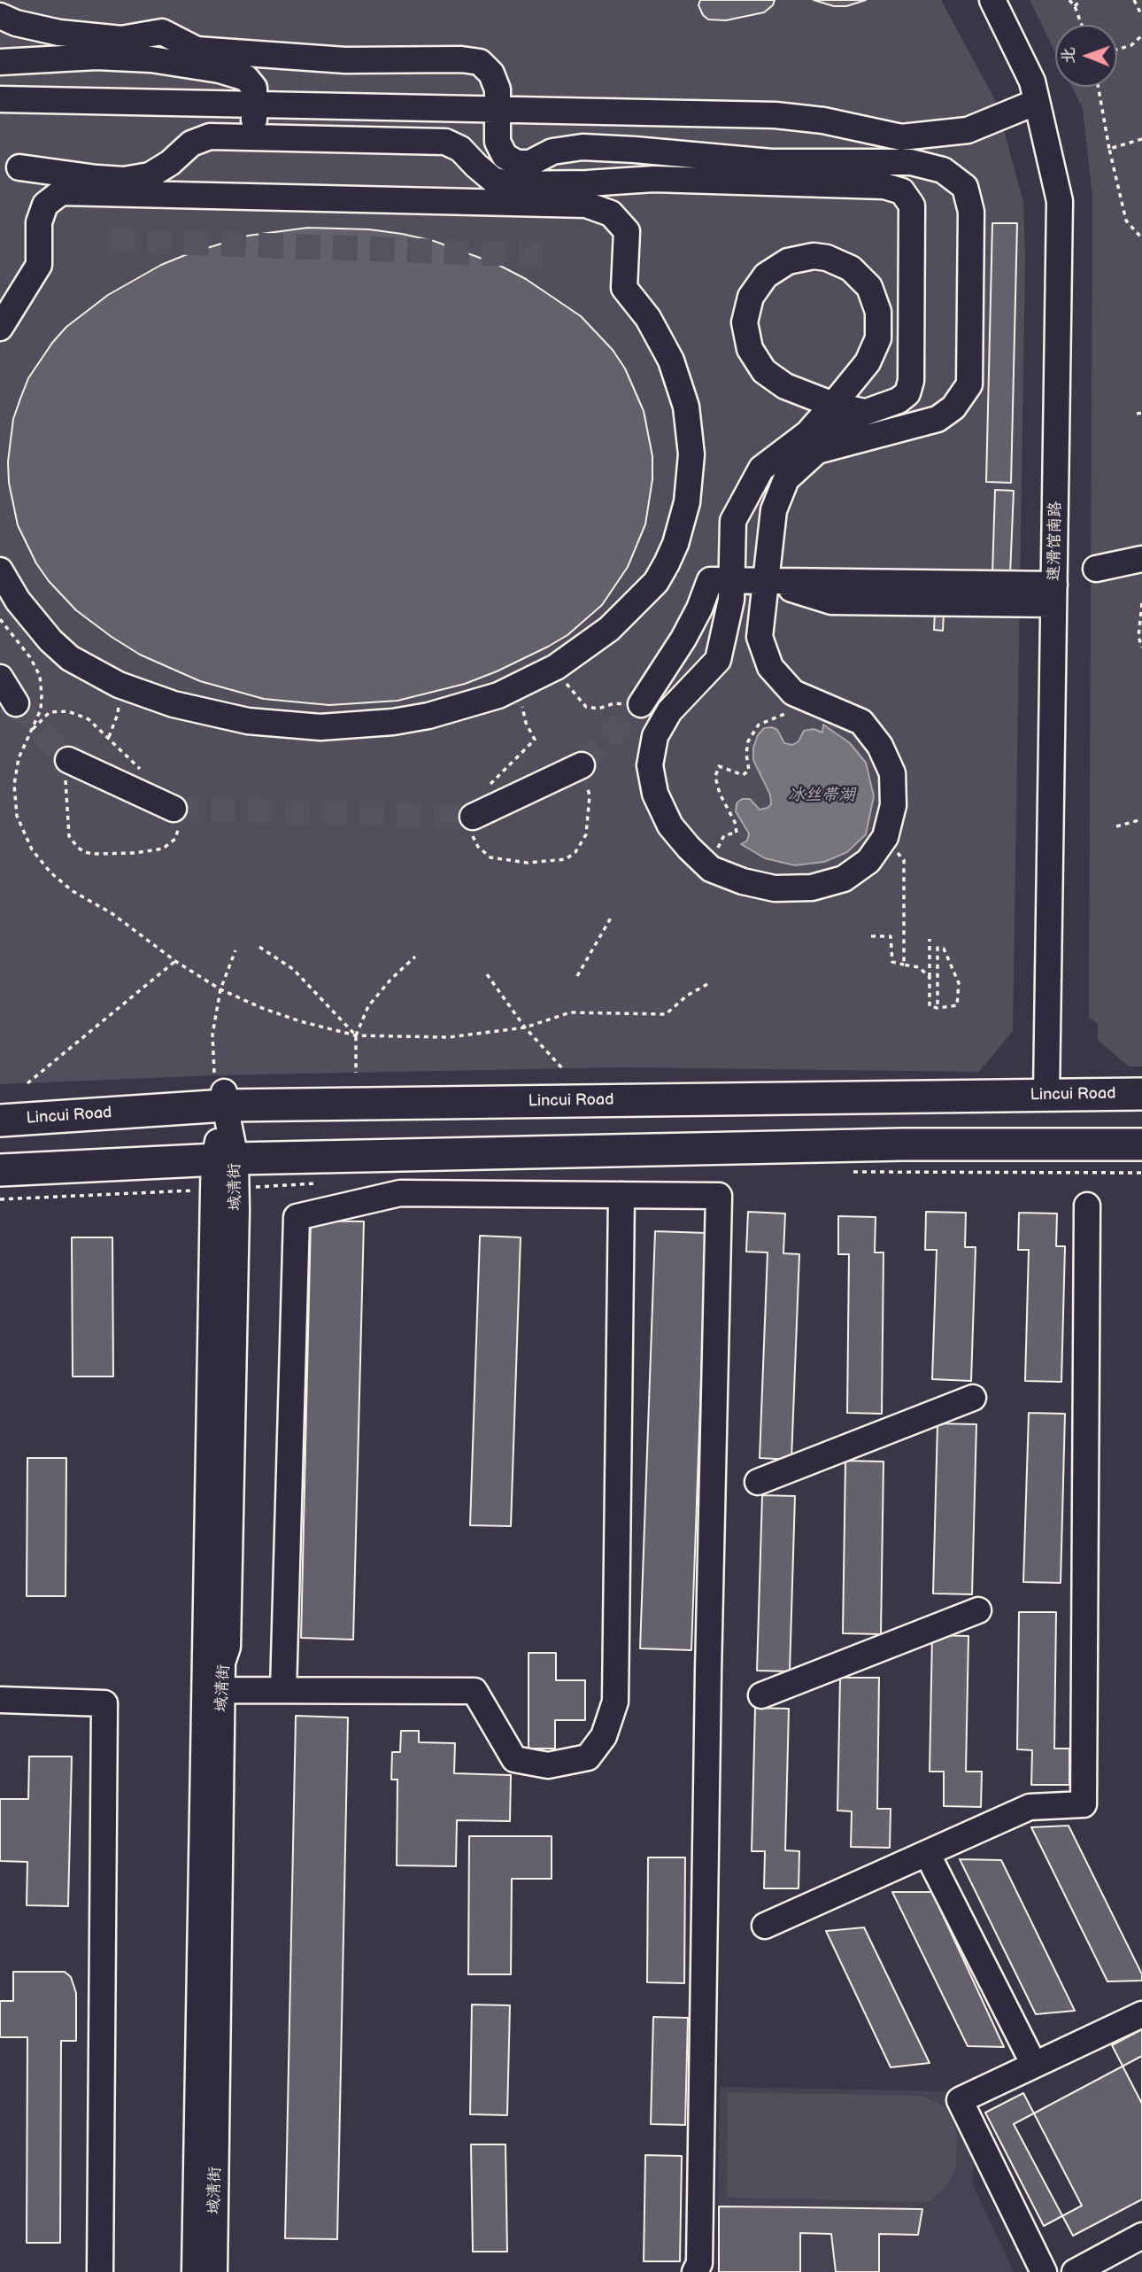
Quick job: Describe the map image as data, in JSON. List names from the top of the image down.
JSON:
{
  "streets": {
    "main road": ["Lincui Road"],
    "street": ["速滑馆南路", "域清街"]
  },
  "crossings": [
    ["速滑馆南路", "Lincui Road"],
    ["Lincui Road", "域清街"]
  ],
  "water": ["冰丝带湖"],
  "north": "left"
}
